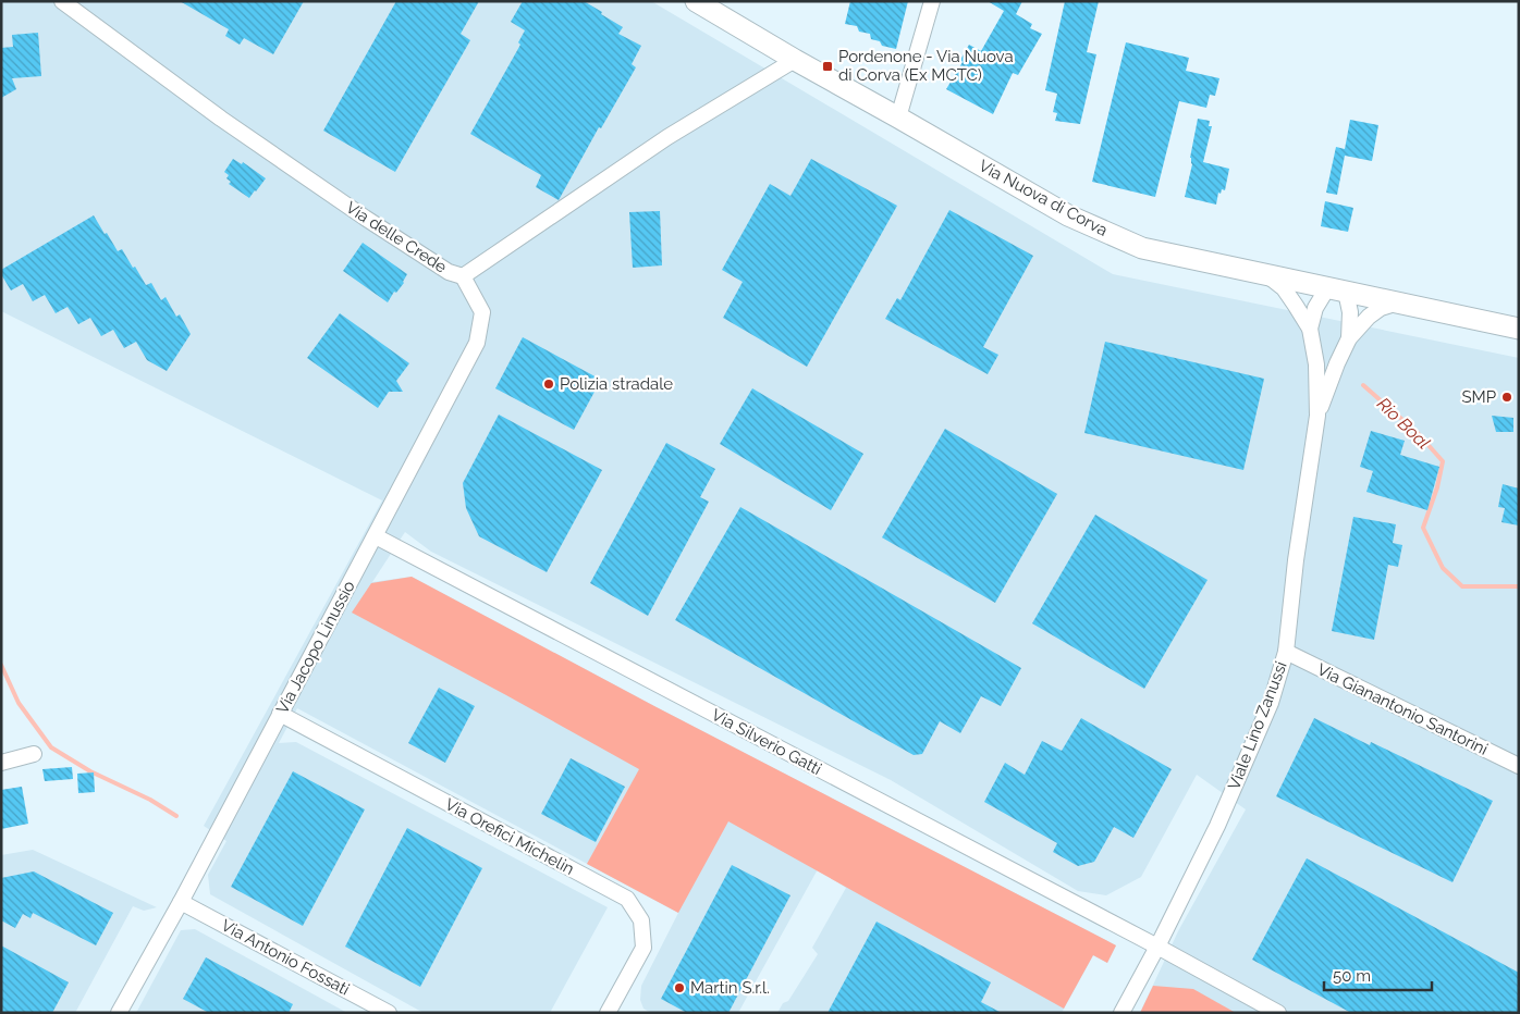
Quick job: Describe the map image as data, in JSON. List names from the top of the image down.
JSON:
{
  "streets": {
    "main road": ["Via Nuova di Corva"],
    "street": [
      "Via delle Crede",
      "Via Jacopo Linussio",
      "Via Gianantonio Santorini",
      "Viale Lino Zanussi",
      "Via Silverio Gatti",
      "Via Orefici Michelin",
      "Via Antonio Fossati"
    ]
  },
  "crossings": [
    ["Via Nuova di Corva", "Via delle Crede"],
    ["Via Nuova di Corva", "Viale Lino Zanussi"],
    ["Via delle Crede", "Via Jacopo Linussio"],
    ["Via Jacopo Linussio", "Via Silverio Gatti"],
    ["Via Jacopo Linussio", "Via Orefici Michelin"],
    ["Via Jacopo Linussio", "Via Antonio Fossati"],
    ["Via Gianantonio Santorini", "Viale Lino Zanussi"],
    ["Viale Lino Zanussi", "Via Silverio Gatti"]
  ],
  "water": ["Rio Boal"],
  "places": {
    "transit": ["Pordenone - Via Nuova di Corva (Ex MCTC)"],
    "other": ["Polizia stradale", "SMP", "Martin S.r.l."]
  },
  "scale_bar": "50 m"
}
